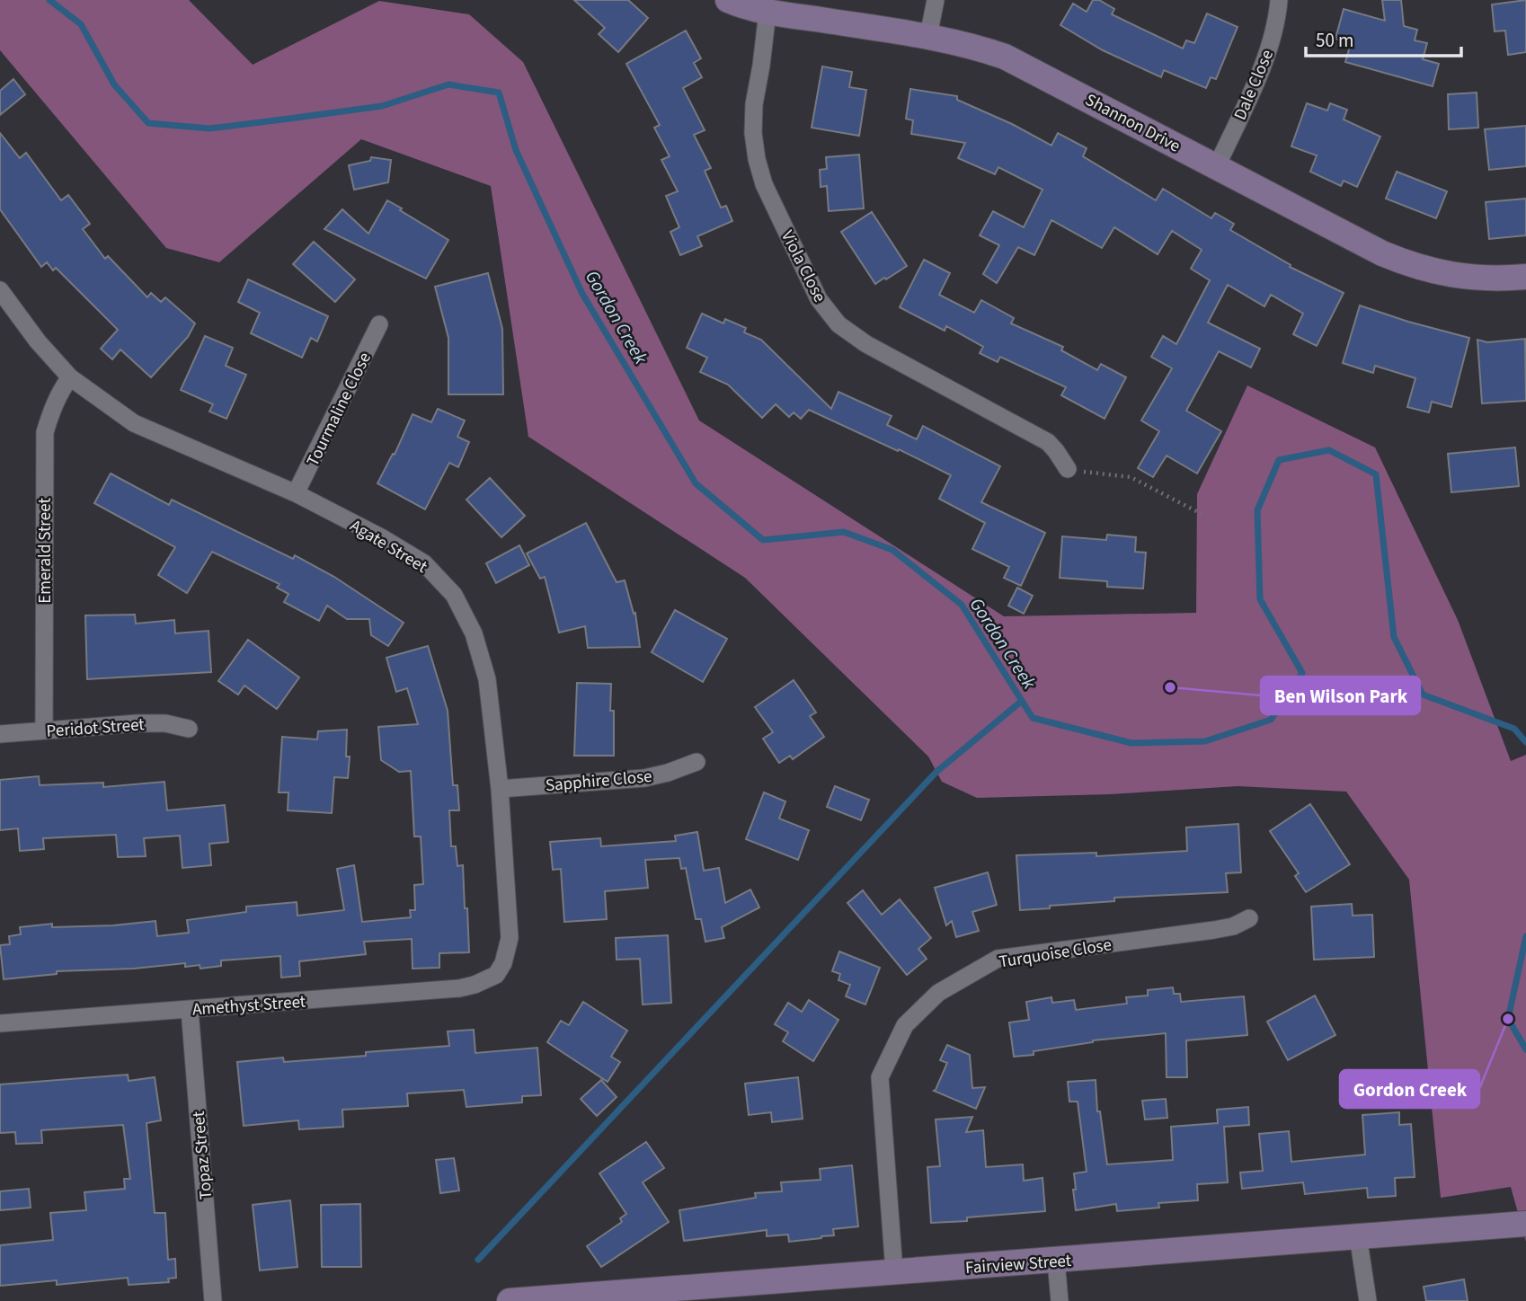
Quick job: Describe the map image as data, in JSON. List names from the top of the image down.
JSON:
{
  "streets": {
    "street": [
      "Dale Close",
      "Shannon Drive",
      "Viola Close",
      "Tourmaline Close",
      "Agate Street",
      "Emerald Street",
      "Peridot Street",
      "Sapphire Close",
      "Turquoise Close",
      "Amethyst Street",
      "Topaz Street",
      "Fairview Street"
    ]
  },
  "crossings": [
    ["Dale Close", "Shannon Drive"],
    ["Shannon Drive", "Viola Close"],
    ["Tourmaline Close", "Agate Street"],
    ["Agate Street", "Emerald Street"],
    ["Agate Street", "Sapphire Close"],
    ["Agate Street", "Amethyst Street"],
    ["Emerald Street", "Peridot Street"],
    ["Turquoise Close", "Fairview Street"],
    ["Amethyst Street", "Topaz Street"]
  ],
  "water": ["Gordon Creek"],
  "places": ["Ben Wilson Park", "Gordon Creek"],
  "scale_bar": "50 m"
}
